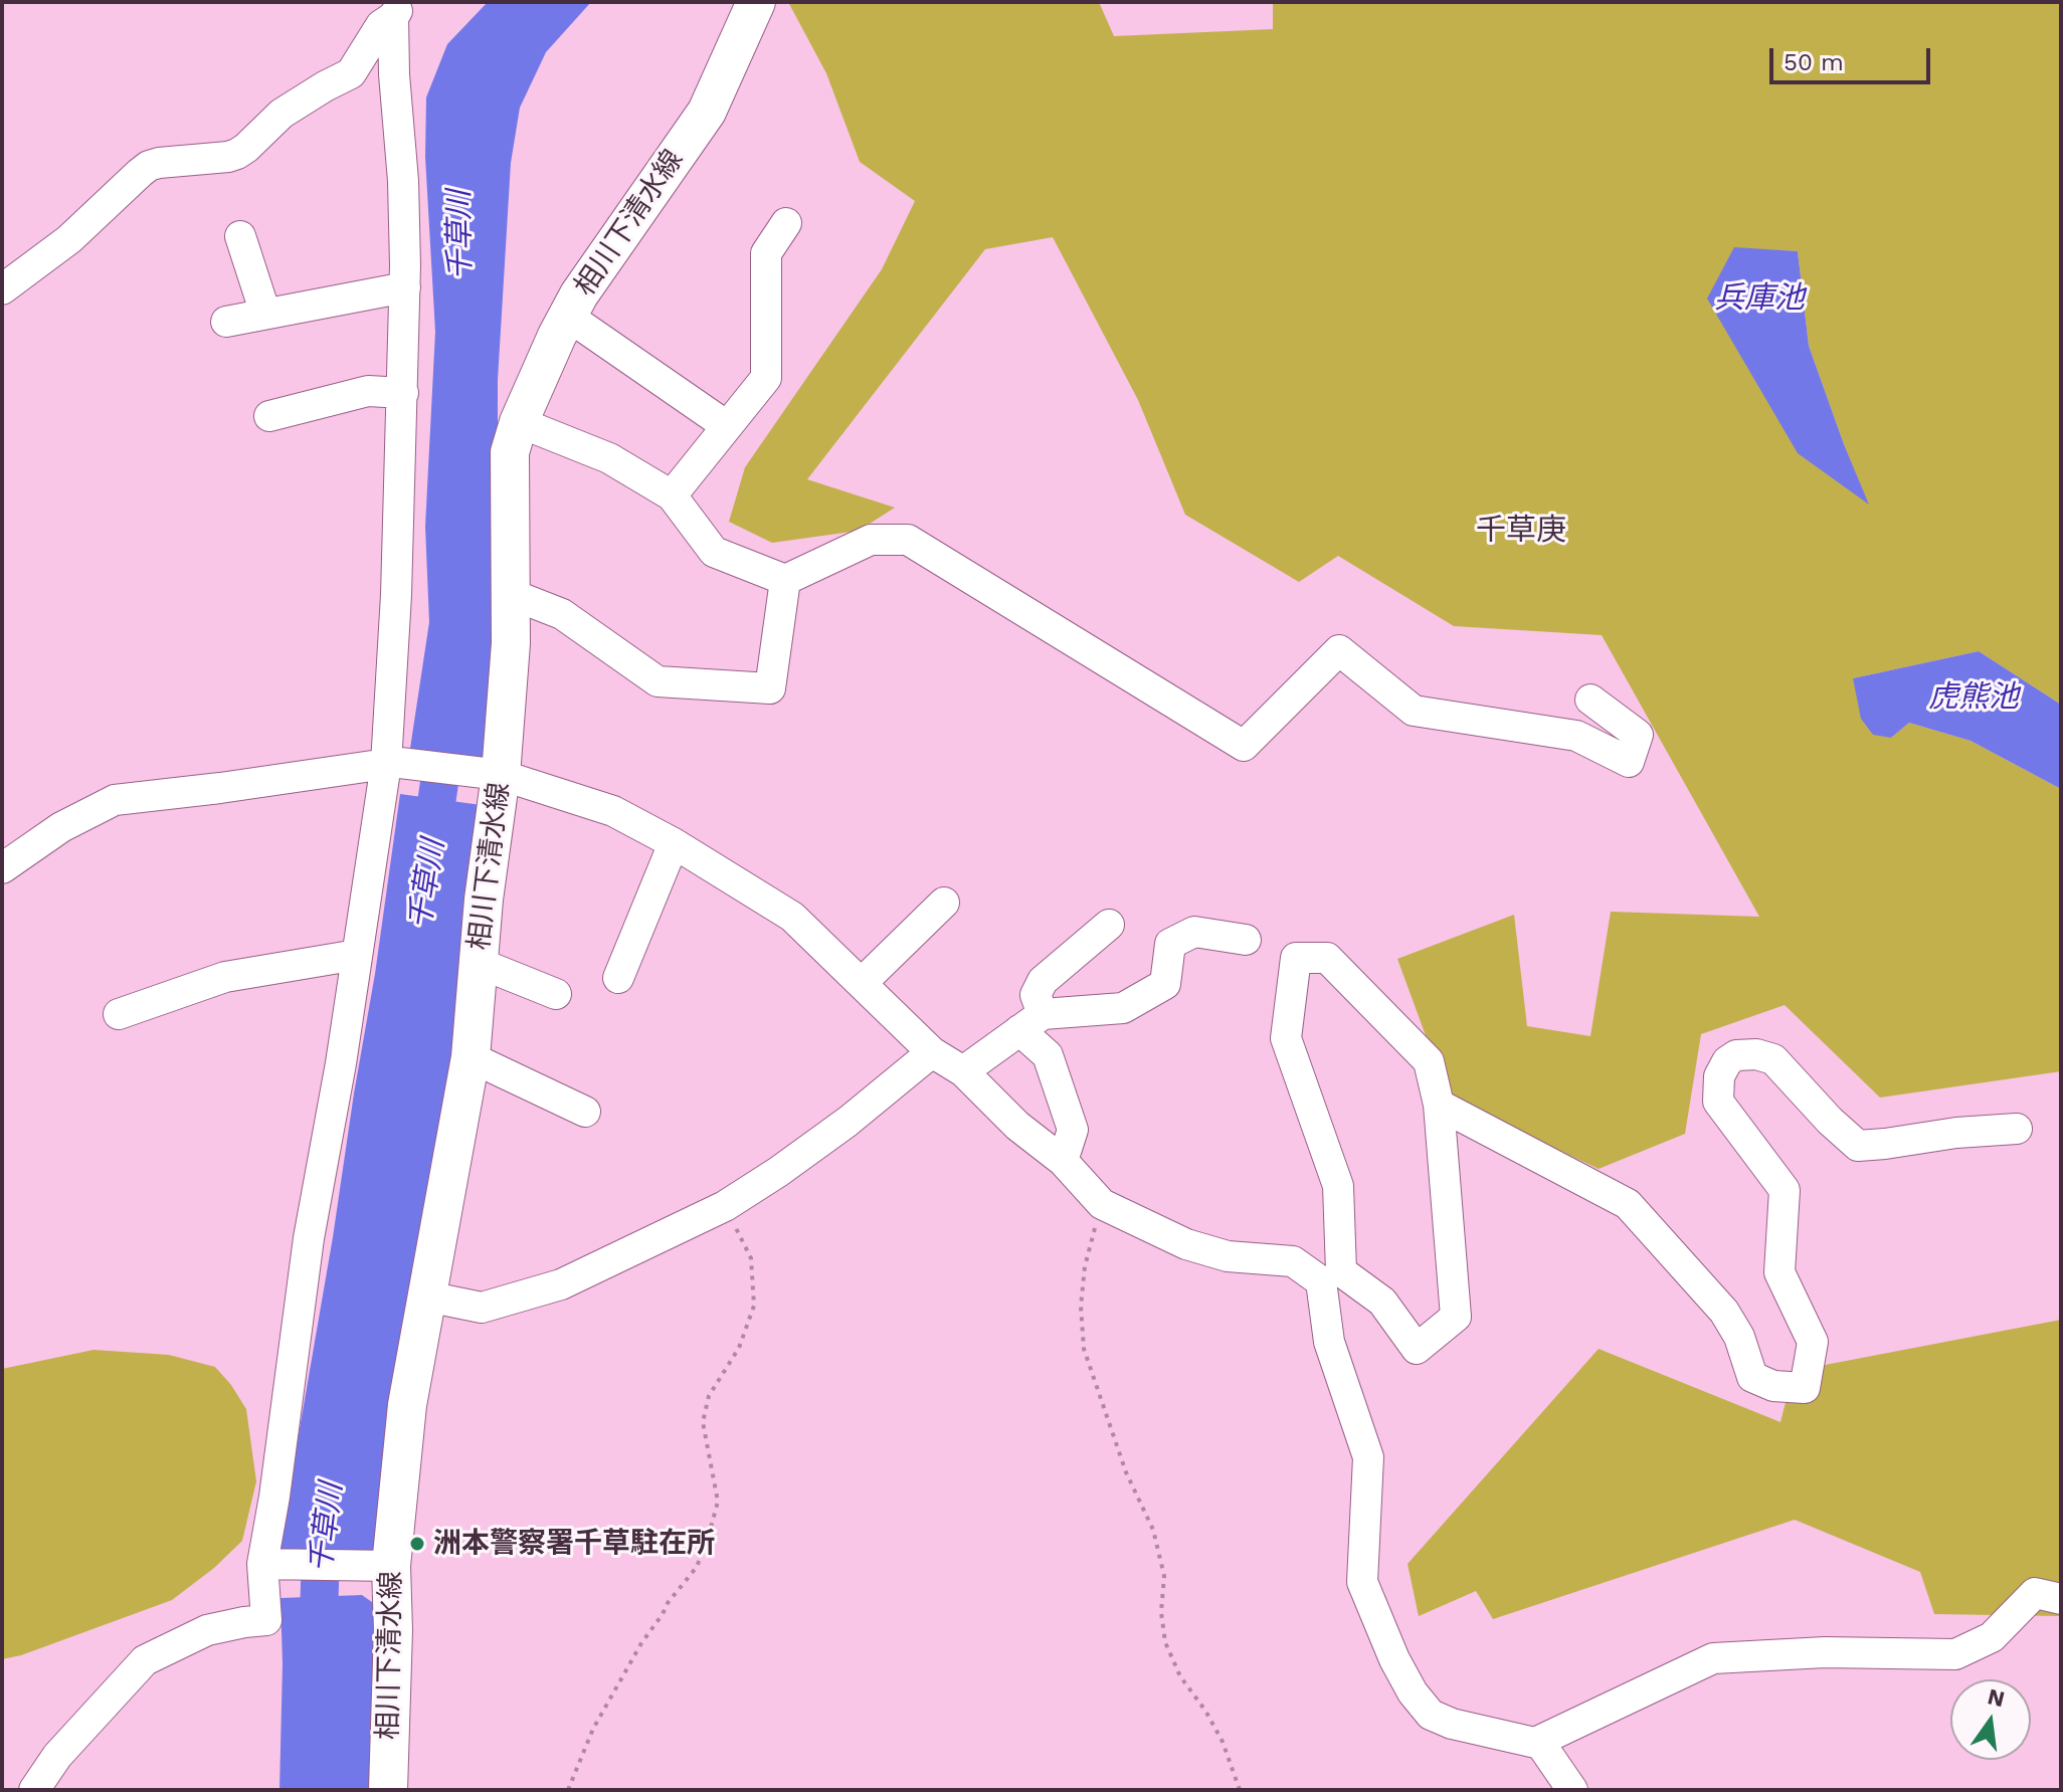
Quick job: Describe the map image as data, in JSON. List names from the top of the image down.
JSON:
{
  "streets": {
    "main road": ["相川下清水線"]
  },
  "districts": ["千草庚"],
  "water": ["千草川", "兵庫池", "虎熊池"],
  "places": ["洲本警察署千草駐在所"],
  "scale_bar": "50 m",
  "north": "top"
}
